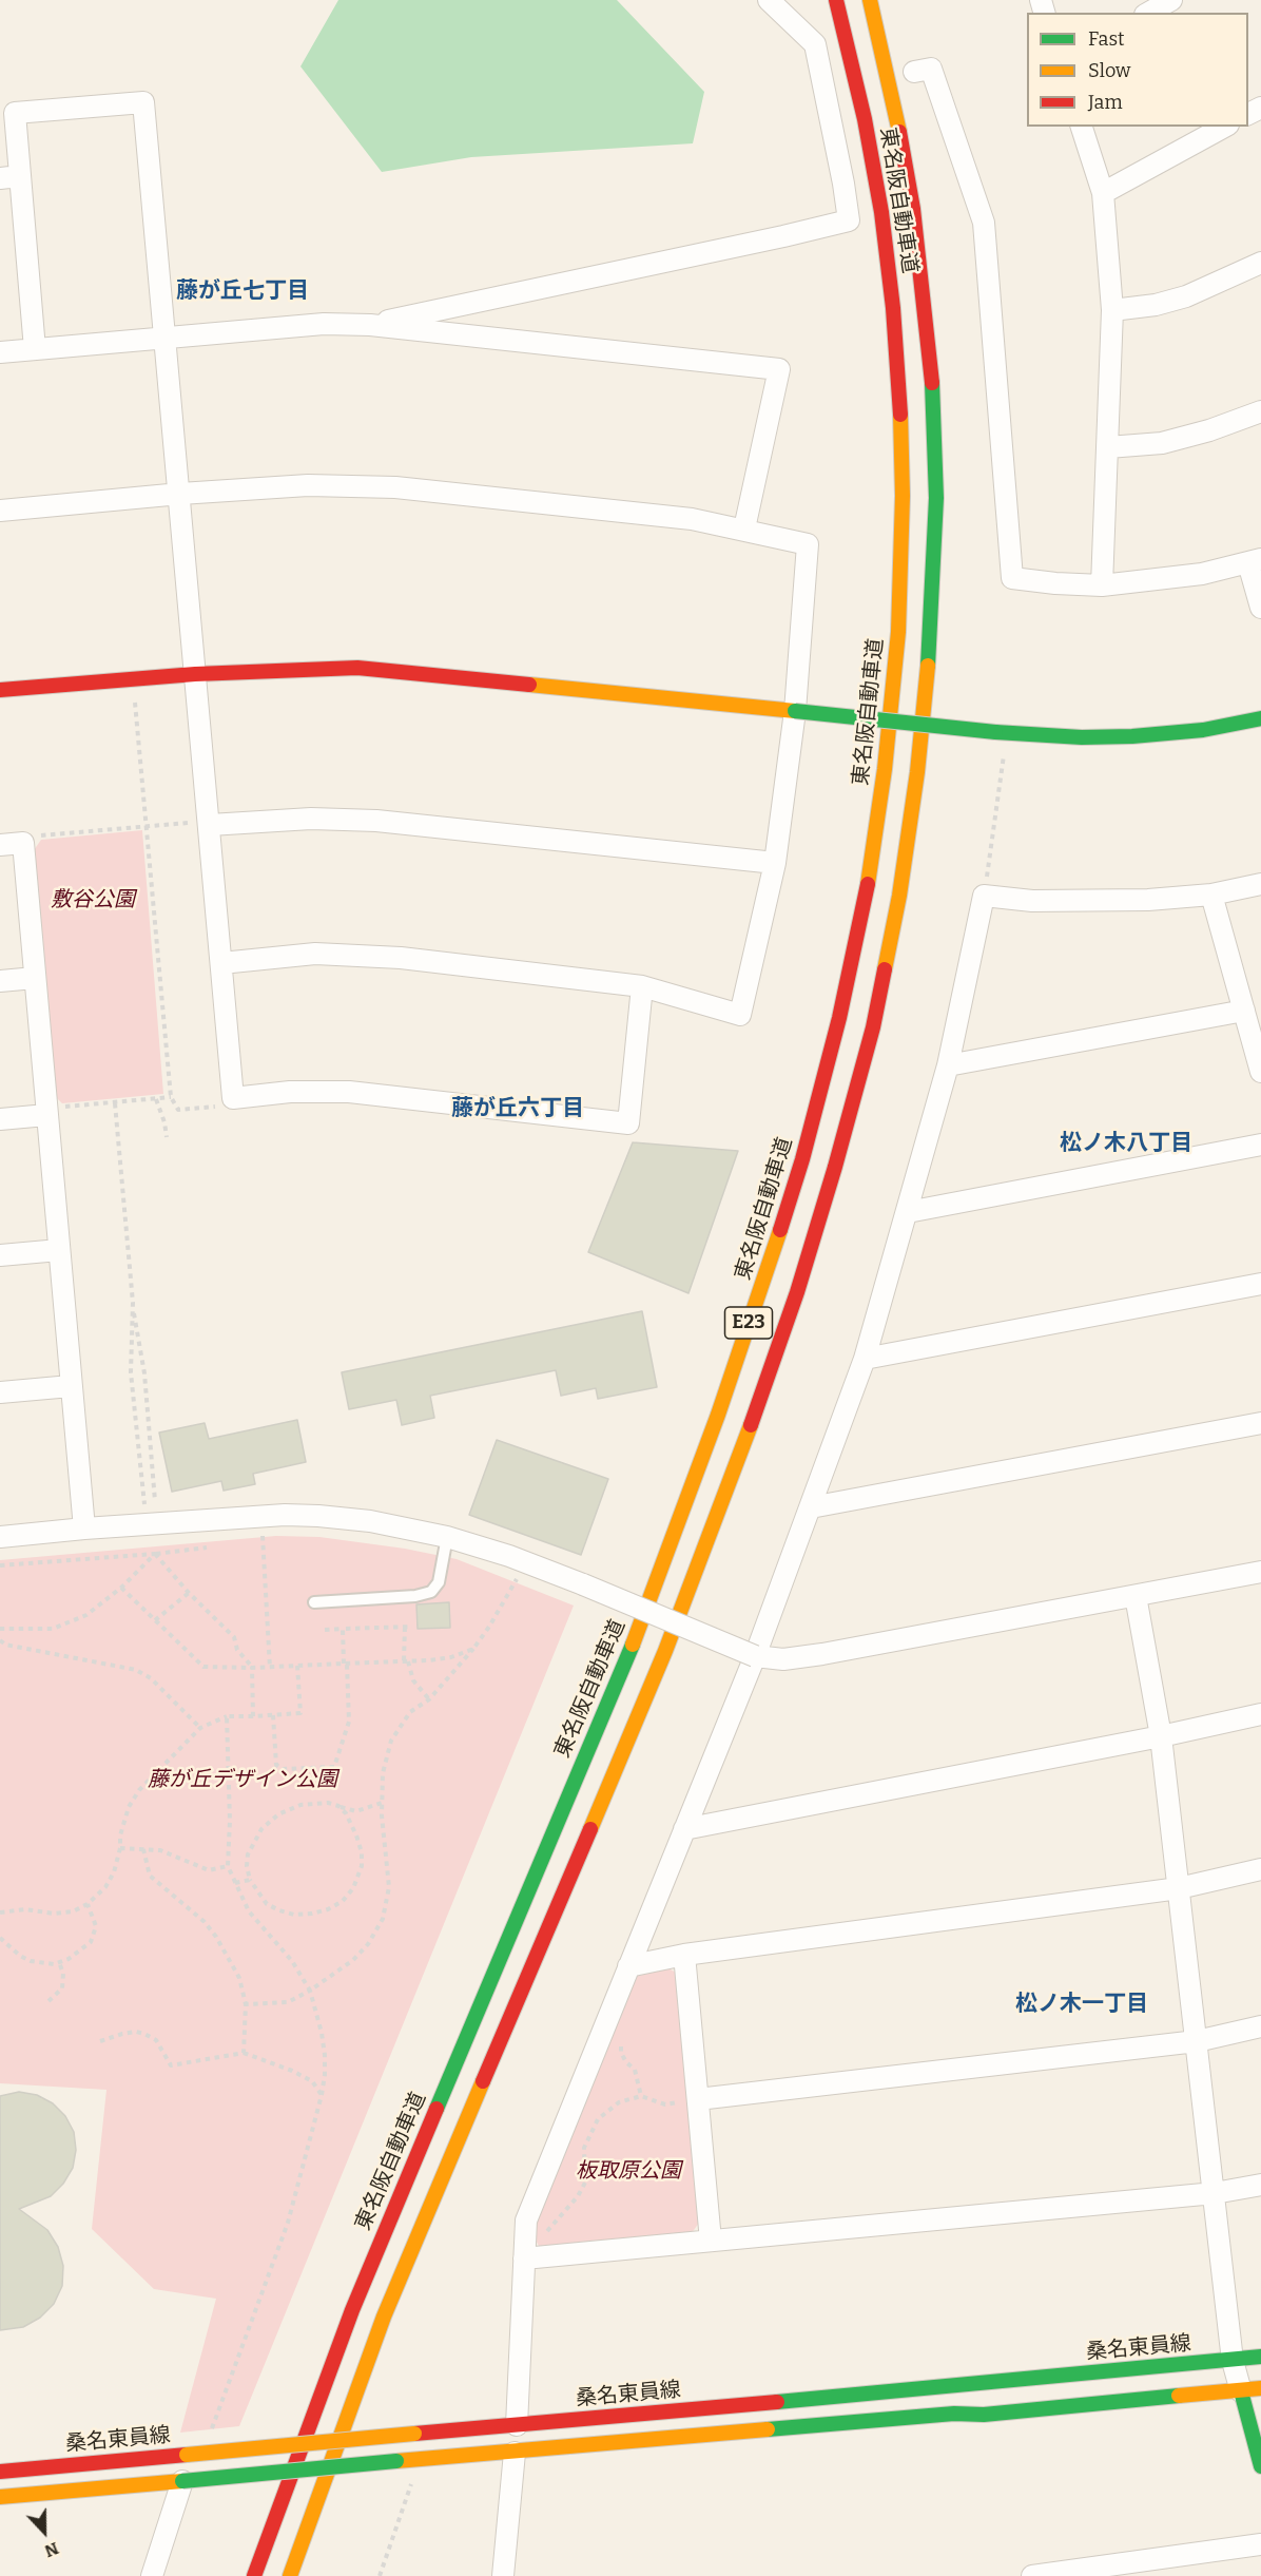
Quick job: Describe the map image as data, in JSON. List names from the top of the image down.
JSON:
{
  "streets": {
    "main road": ["東名阪自動車道", "E23", "桑名東員線"]
  },
  "districts": [
    "藤が丘七丁目",
    "藤が丘六丁目",
    "松ノ木八丁目",
    "松ノ木一丁目"
  ],
  "parks": ["敷谷公園", "藤が丘デザイン公園", "板取原公園"],
  "legend": ["Fast", "Slow", "Jam"],
  "north": "bottom"
}
